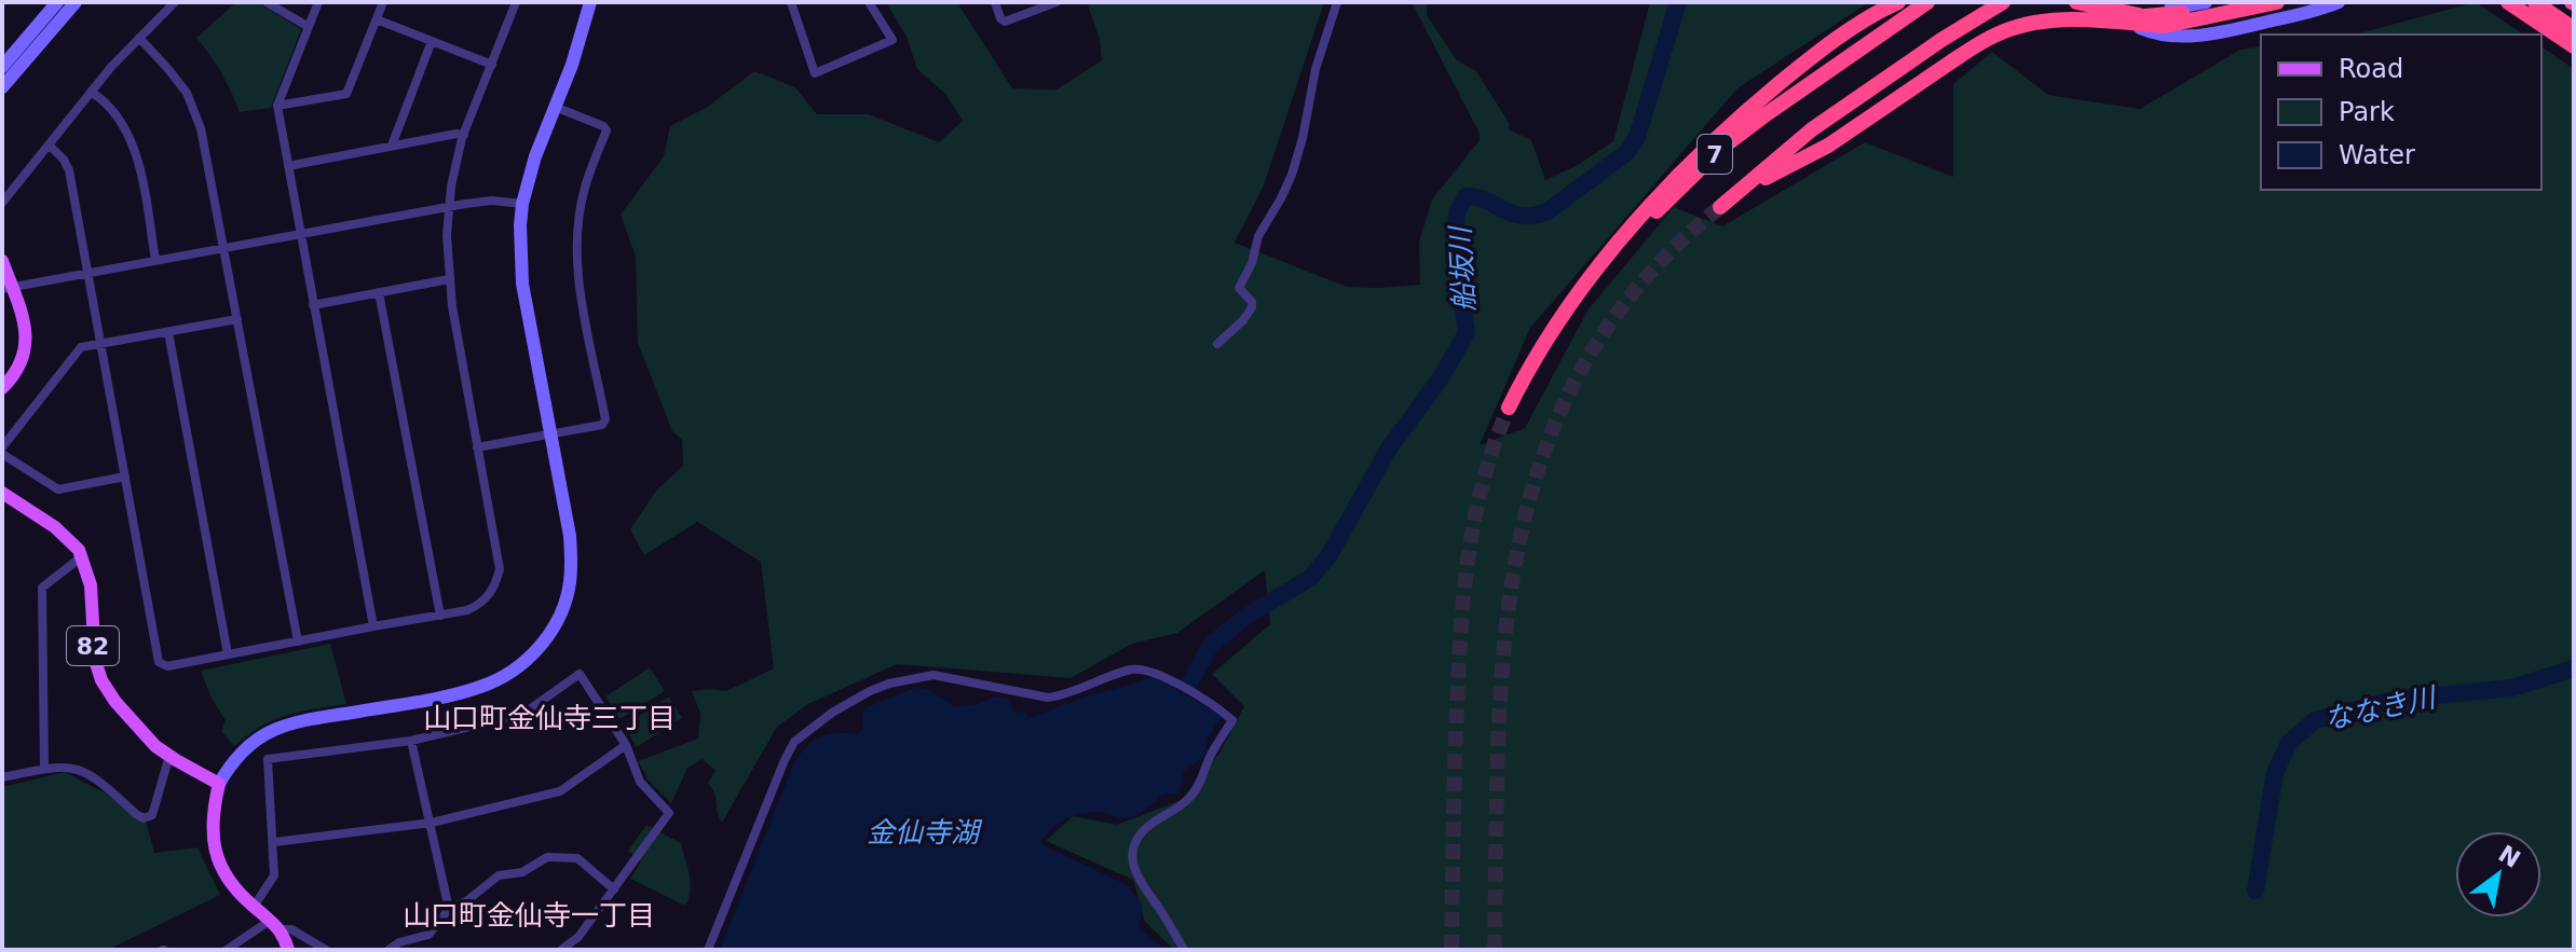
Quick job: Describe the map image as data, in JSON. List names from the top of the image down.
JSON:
{
  "streets": {
    "highway": ["7"],
    "main road": ["82"]
  },
  "districts": ["山口町金仙寺三丁目", "山口町金仙寺一丁目"],
  "water": ["船坂川", "ななき川", "金仙寺湖"],
  "legend": ["Road", "Park", "Water"],
  "north": "top right"
}
